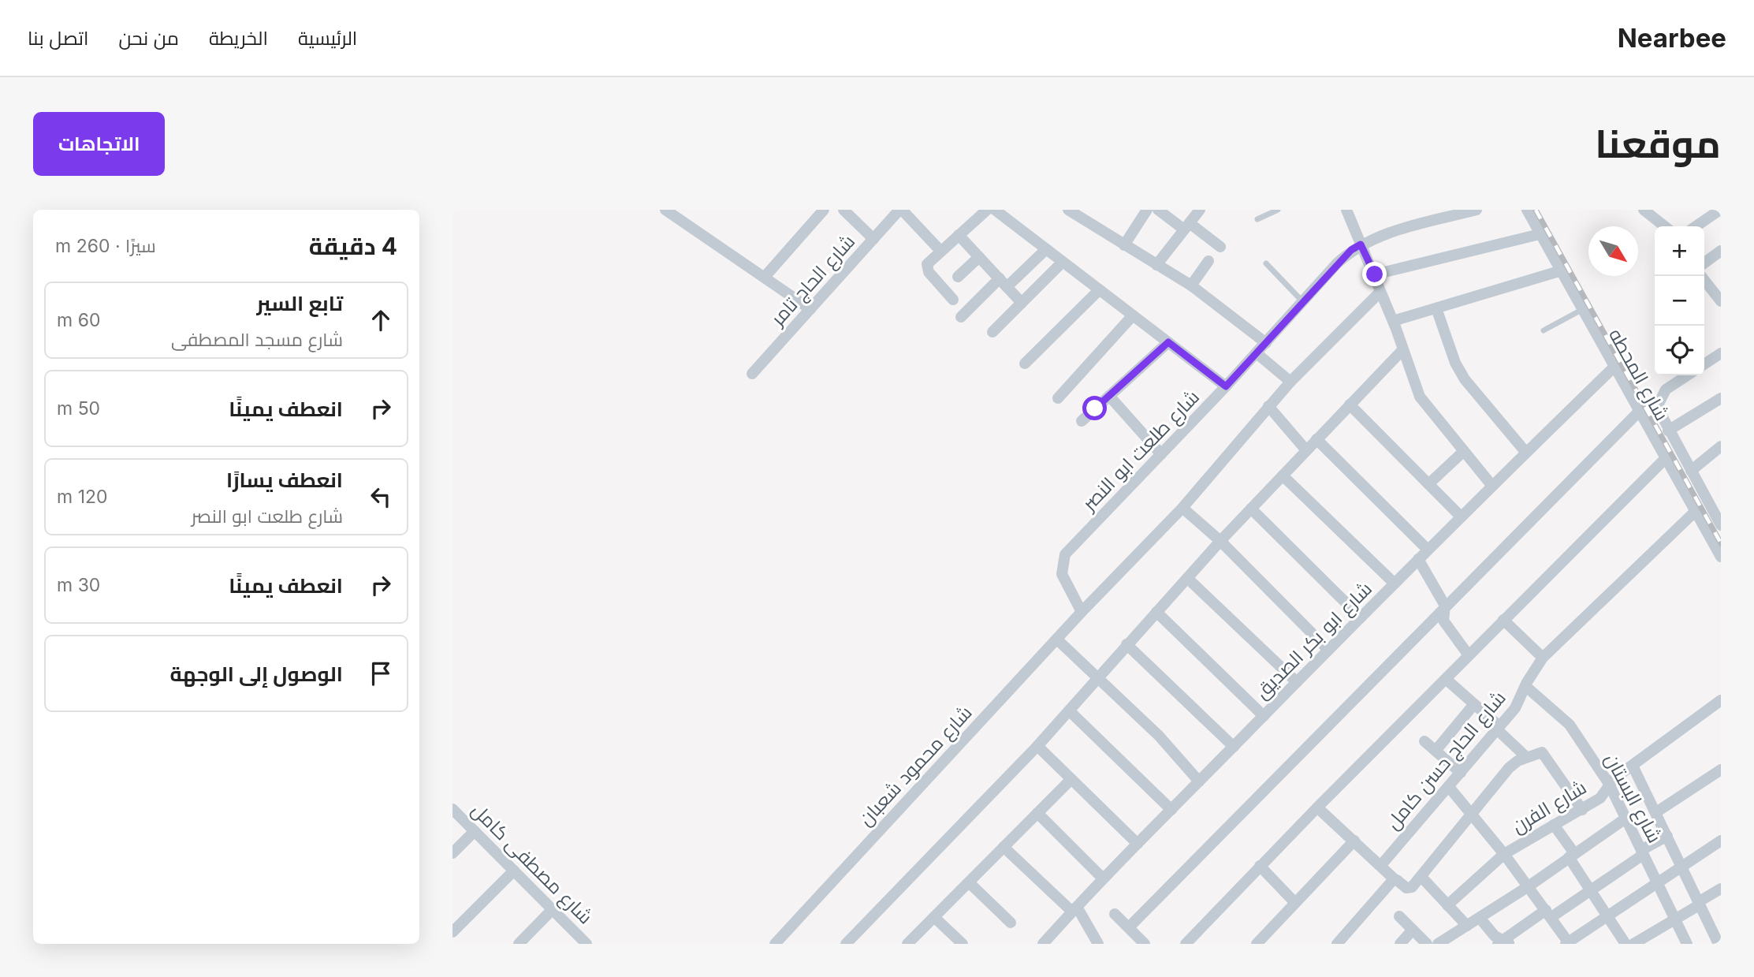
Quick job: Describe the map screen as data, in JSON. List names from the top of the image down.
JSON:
{
  "streets": {
    "street": [
      "شارع الحاج تامر",
      "شارع المحطه",
      "شارع طلعت ابو النصر",
      "شارع ابو بكر الصديق",
      "شارع الحاج حسن كامل",
      "شارع محمود شعبان",
      "شارع البستان",
      "شارع الفرن",
      "شارع مصطفى كامل"
    ]
  },
  "crossings": [
    ["شارع المحطه", "شارع ابو بكر الصديق"],
    ["شارع المحطه", "شارع الحاج حسن كامل"],
    ["شارع طلعت ابو النصر", "شارع محمود شعبان"],
    ["شارع الحاج حسن كامل", "شارع البستان"],
    ["شارع البستان", "شارع الفرن"]
  ],
  "north": "bottom right",
  "page": {
    "header": "Nearbee",
    "nav": [
      "الرئيسية",
      "الخريطة",
      "من نحن",
      "اتصل بنا"
    ],
    "title": "موقعنا",
    "buttons": "الاتجاهات",
    "heading": ["4 دقيقة", "سيرًا · 260 m"],
    "map_buttons": ["+", "−"],
    "list": [
      ["تابع السير", "شارع مسجد المصطفى", "60 m"],
      ["انعطف يمينًا", "50 m"],
      ["انعطف يسارًا", "شارع طلعت ابو النصر", "120 m"],
      ["انعطف يمينًا", "30 m"],
      "الوصول إلى الوجهة"
    ]
  }
}
